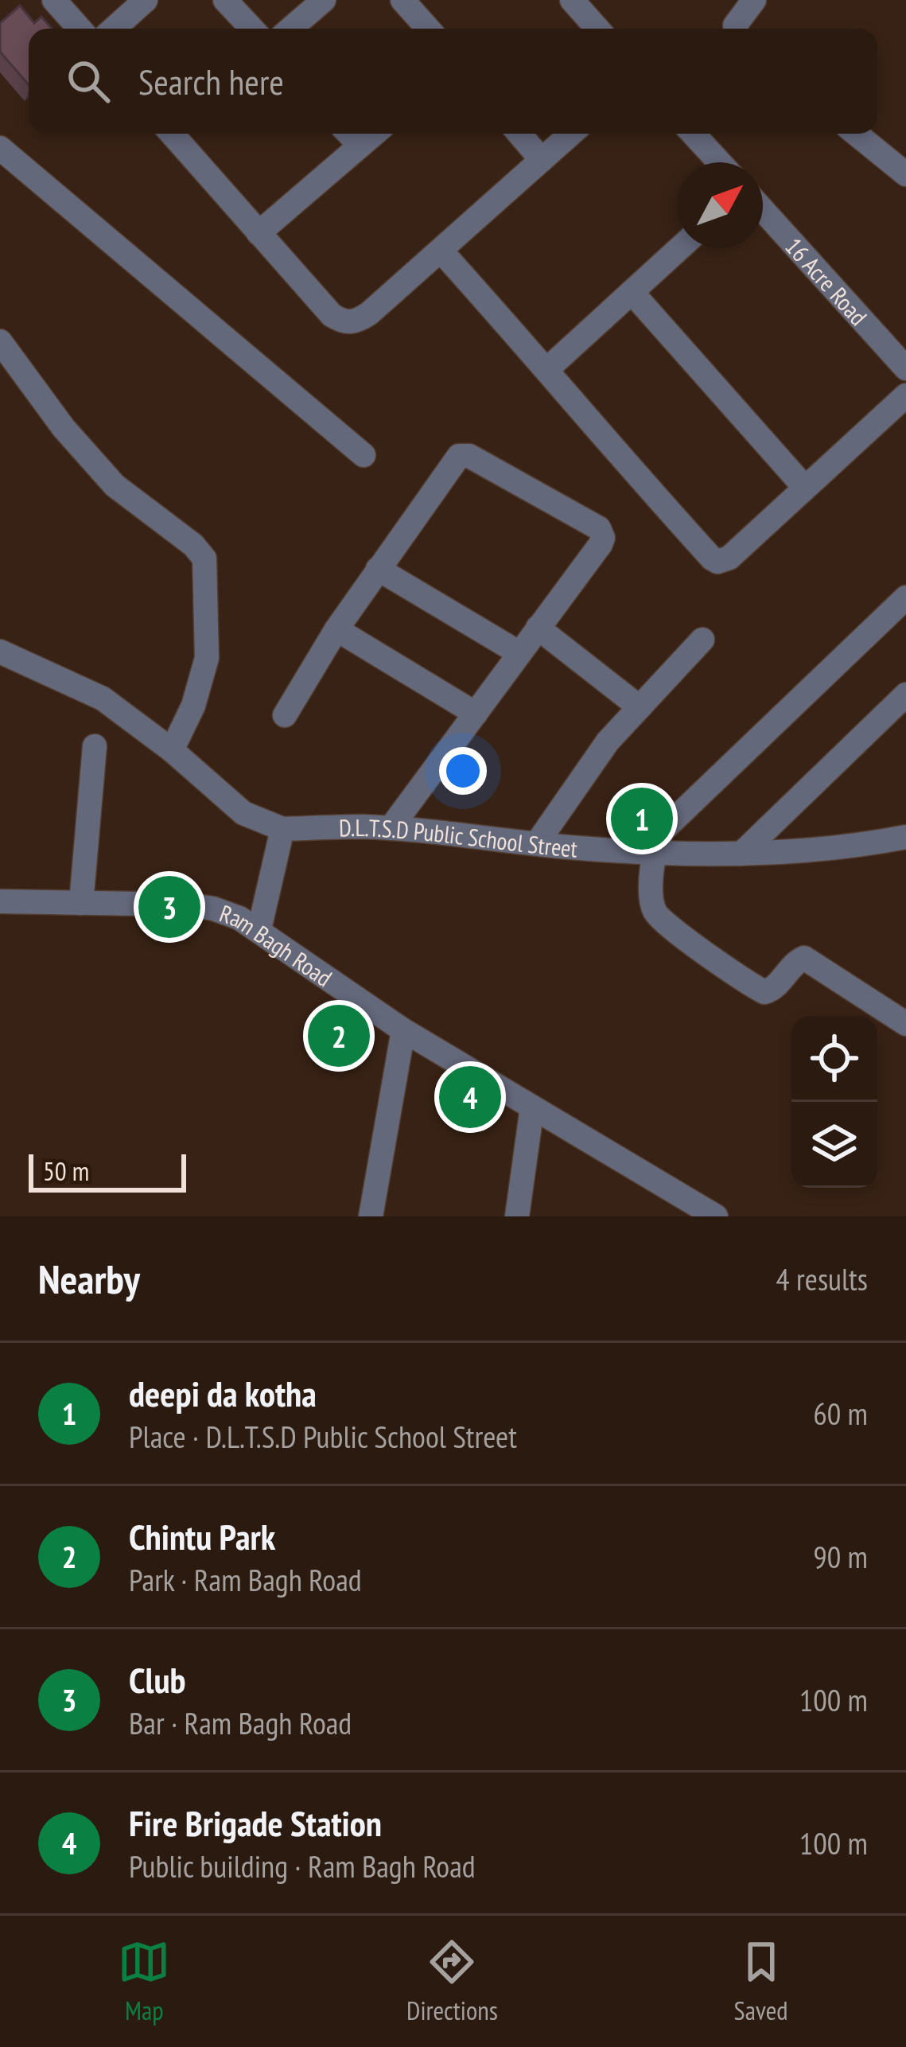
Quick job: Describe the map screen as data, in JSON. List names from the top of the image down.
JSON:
{
  "streets": {
    "street": ["16 Acre Road", "D.L.T.S.D Public School Street", "Ram Bagh Road"]
  },
  "scale_bar": "50 m",
  "north": "top right",
  "page": {
    "search": "Search here",
    "pins": [
      "1",
      "3",
      "2",
      "4"
    ],
    "scale": "50 m",
    "heading": ["Nearby", "4 results"],
    "list": [
      {
        "mark": "1",
        "name": "deepi da kotha",
        "note": "Place · D.L.T.S.D Public School Street",
        "value": "60 m"
      },
      {
        "mark": "2",
        "name": "Chintu Park",
        "note": "Park · Ram Bagh Road",
        "value": "90 m"
      },
      {
        "mark": "3",
        "name": "Club",
        "note": "Bar · Ram Bagh Road",
        "value": "100 m"
      },
      {
        "mark": "4",
        "name": "Fire Brigade Station",
        "note": "Public building · Ram Bagh Road",
        "value": "100 m"
      }
    ],
    "nav": ["Map", "Directions", "Saved"]
  }
}
